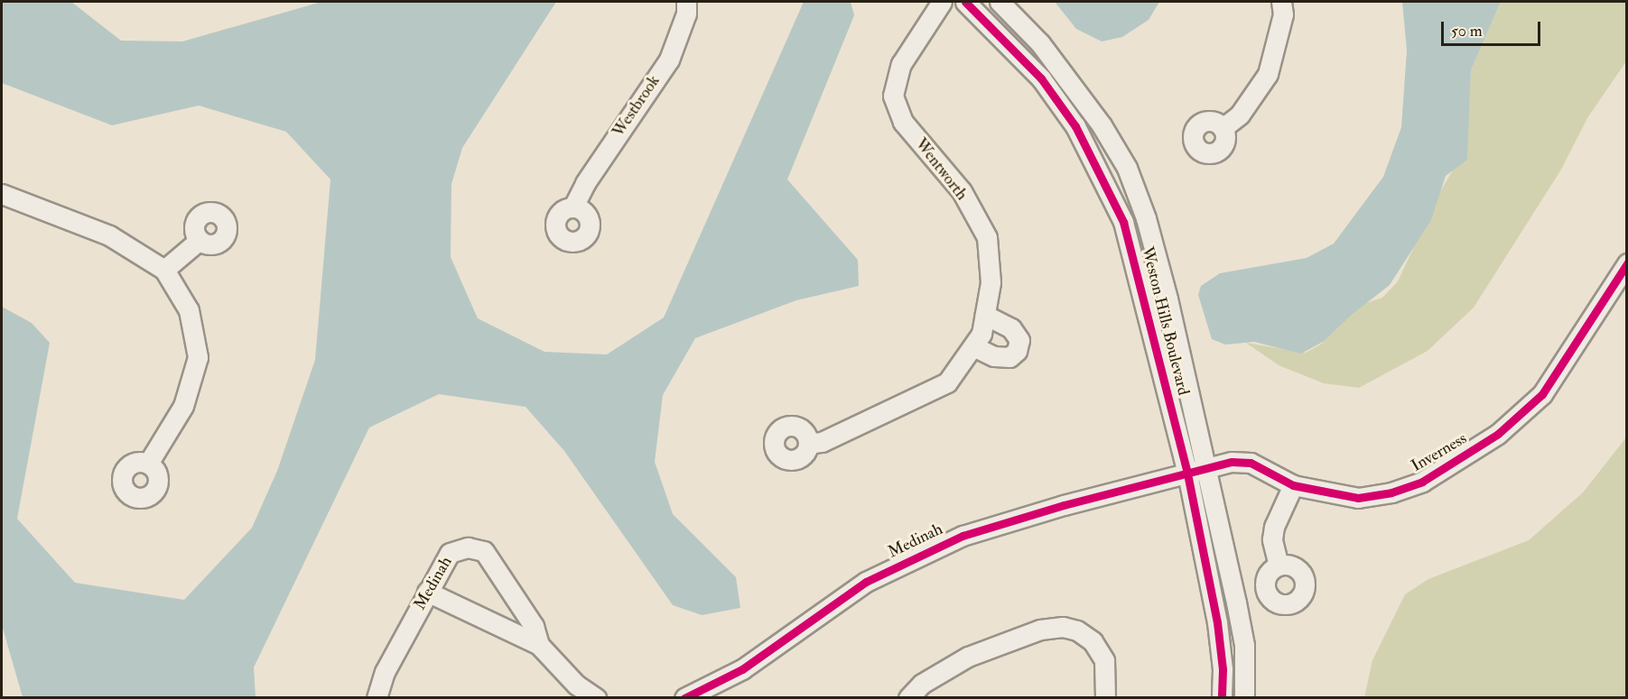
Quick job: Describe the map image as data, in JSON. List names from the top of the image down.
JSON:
{
  "streets": {
    "street": [
      "Westbrook",
      "Wentworth",
      "Weston Hills Boulevard",
      "Inverness",
      "Medinah"
    ]
  },
  "crossings": [
    ["Weston Hills Boulevard", "Inverness"],
    ["Weston Hills Boulevard", "Medinah"],
    ["Inverness", "Medinah"]
  ],
  "scale_bar": "50 m"
}
